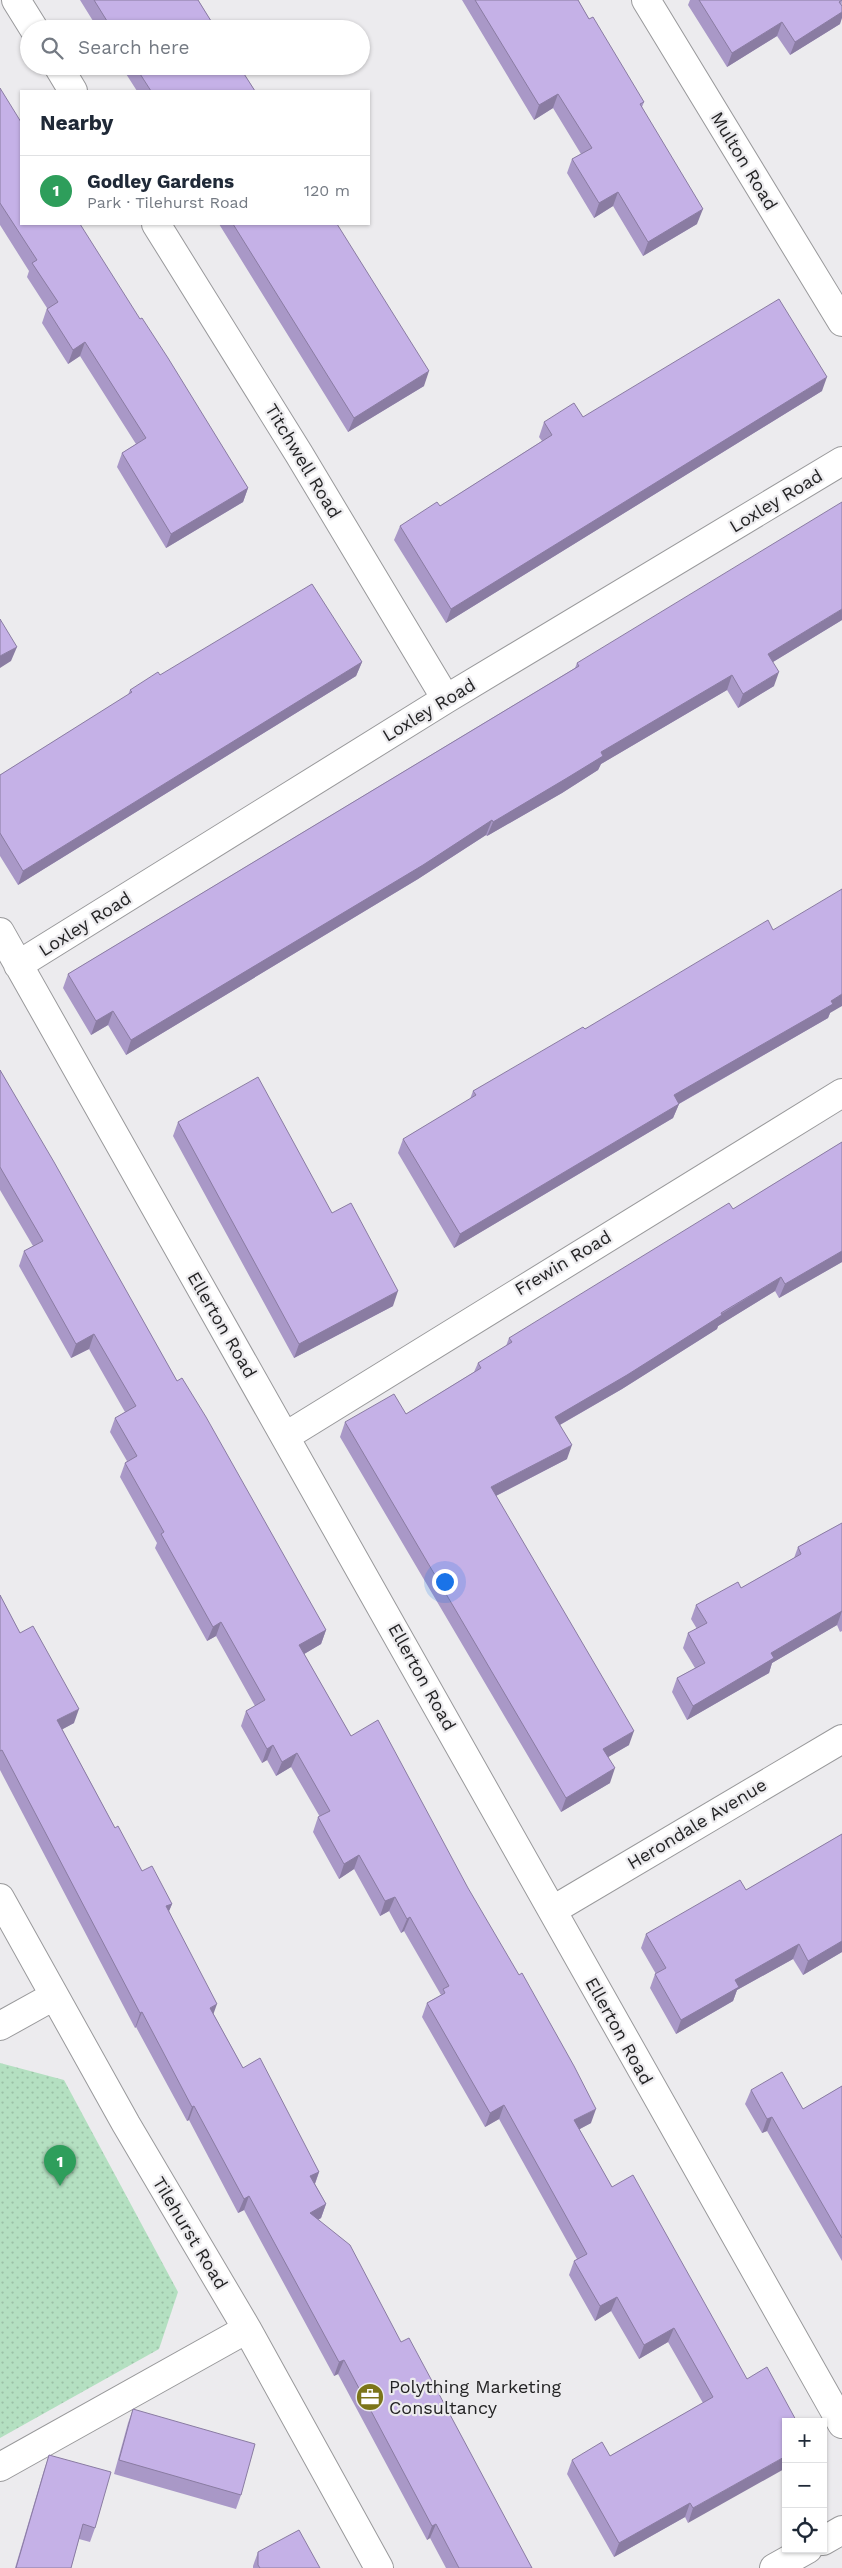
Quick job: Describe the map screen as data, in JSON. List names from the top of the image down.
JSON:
{
  "streets": {
    "street": [
      "Multon Road",
      "Titchwell Road",
      "Loxley Road",
      "Frewin Road",
      "Ellerton Road",
      "Herondale Avenue",
      "Tilehurst Road"
    ]
  },
  "crossings": [
    ["Titchwell Road", "Loxley Road"],
    ["Loxley Road", "Ellerton Road"],
    ["Frewin Road", "Ellerton Road"],
    ["Ellerton Road", "Herondale Avenue"]
  ],
  "places": {
    "office": ["Polything Marketing Consultancy"]
  },
  "page": {
    "search": "Search here",
    "heading": "Nearby",
    "list": [
      {
        "mark": "1",
        "name": "Godley Gardens",
        "note": "Park · Tilehurst Road",
        "value": "120 m"
      }
    ],
    "pins": "1",
    "map_buttons": ["+", "−"]
  }
}
